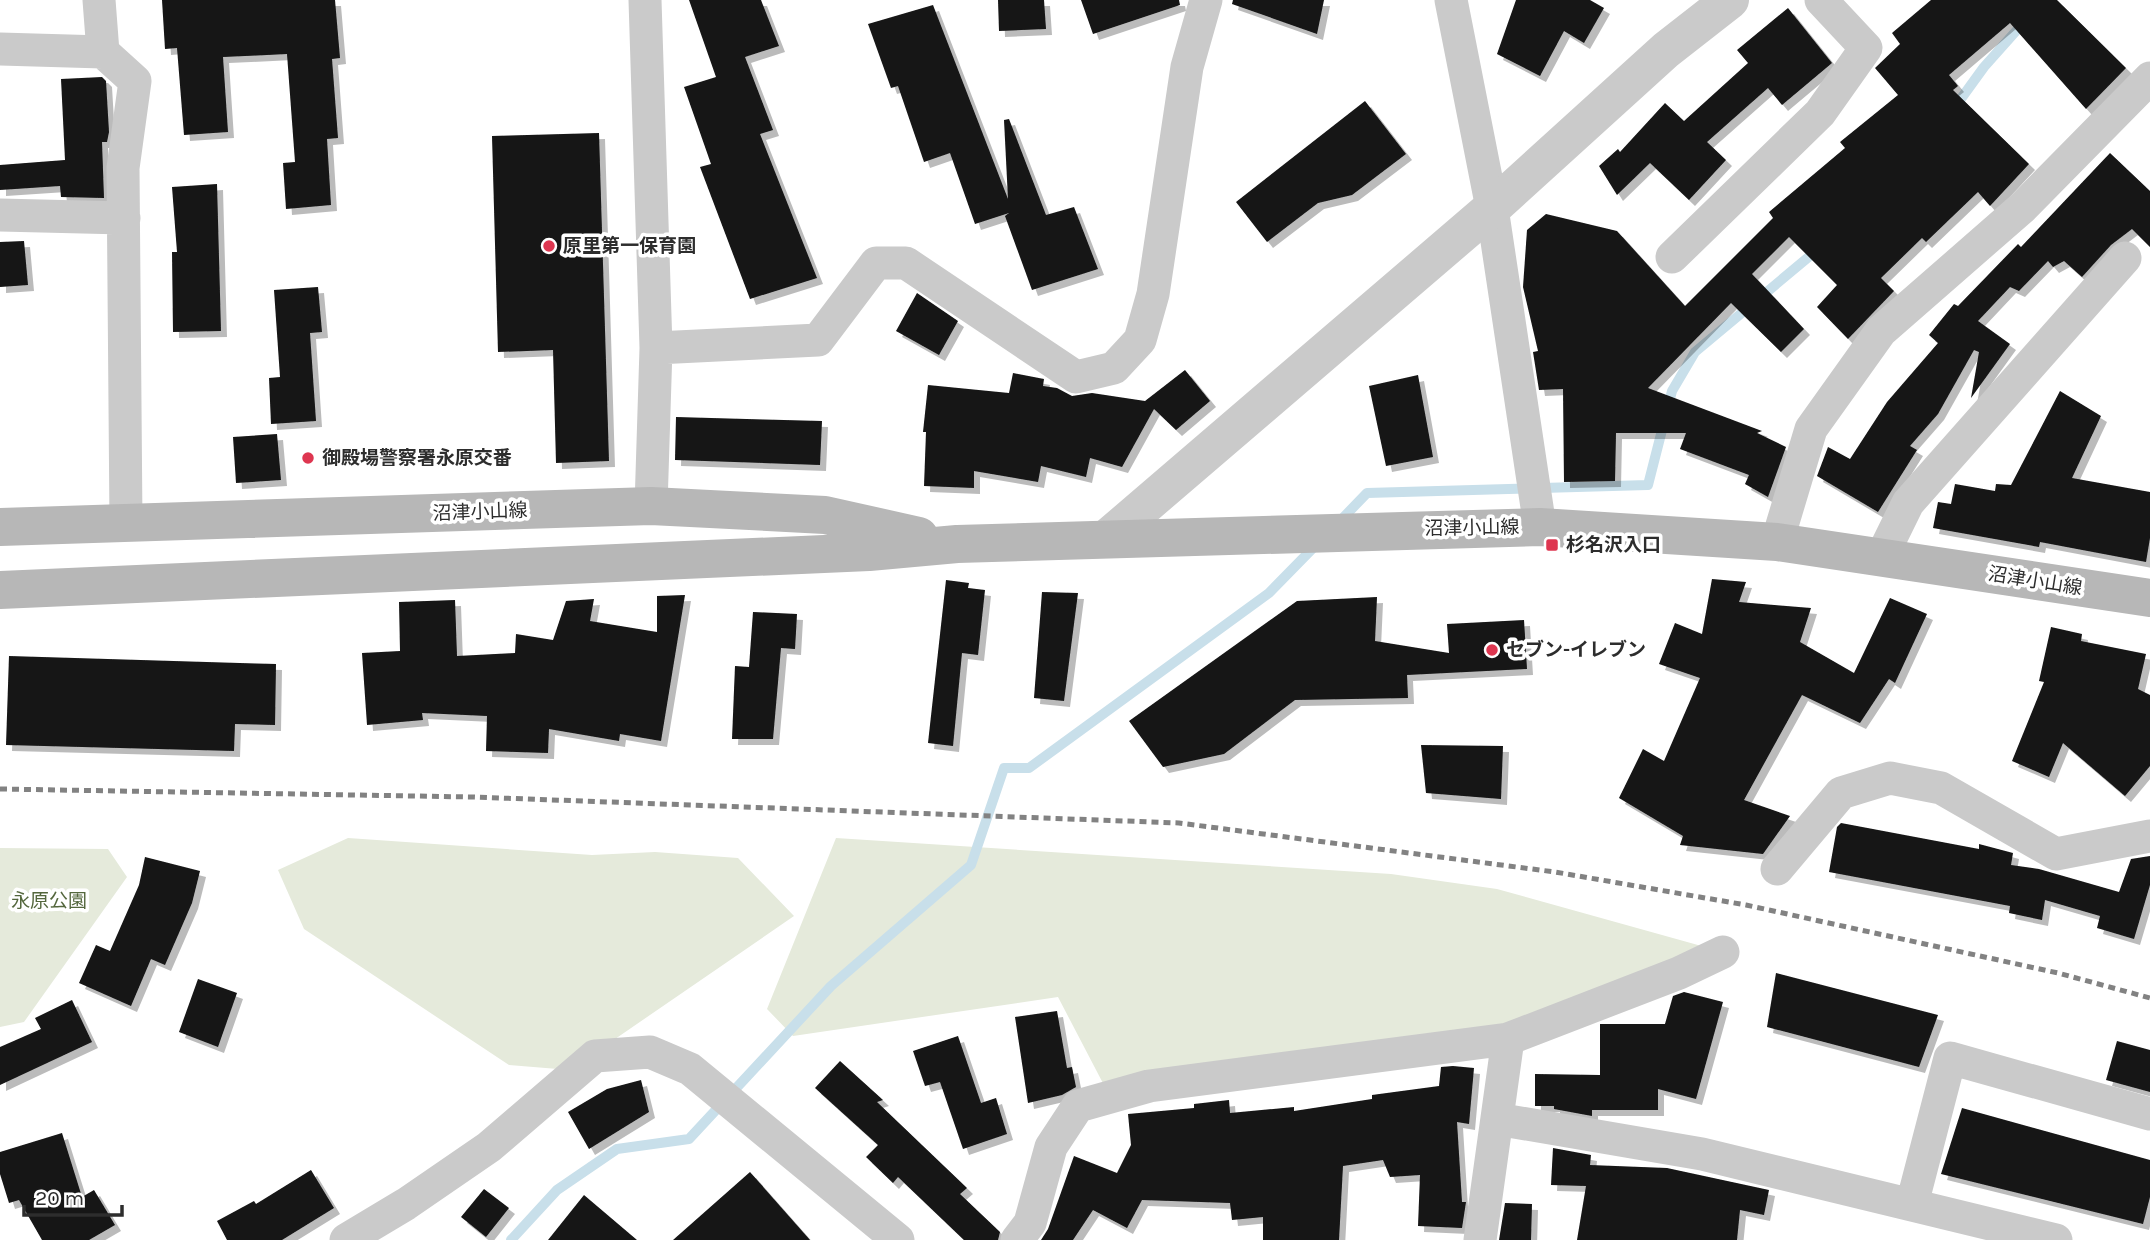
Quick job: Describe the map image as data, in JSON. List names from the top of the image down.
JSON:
{
  "streets": {
    "main road": ["沼津小山線"]
  },
  "parks": ["永原公園"],
  "places": {
    "other": ["原里第一保育園", "御殿場警察署永原交番", "セブン-イレブン"],
    "transit": ["杉名沢入口"]
  },
  "scale_bar": "20 m"
}
